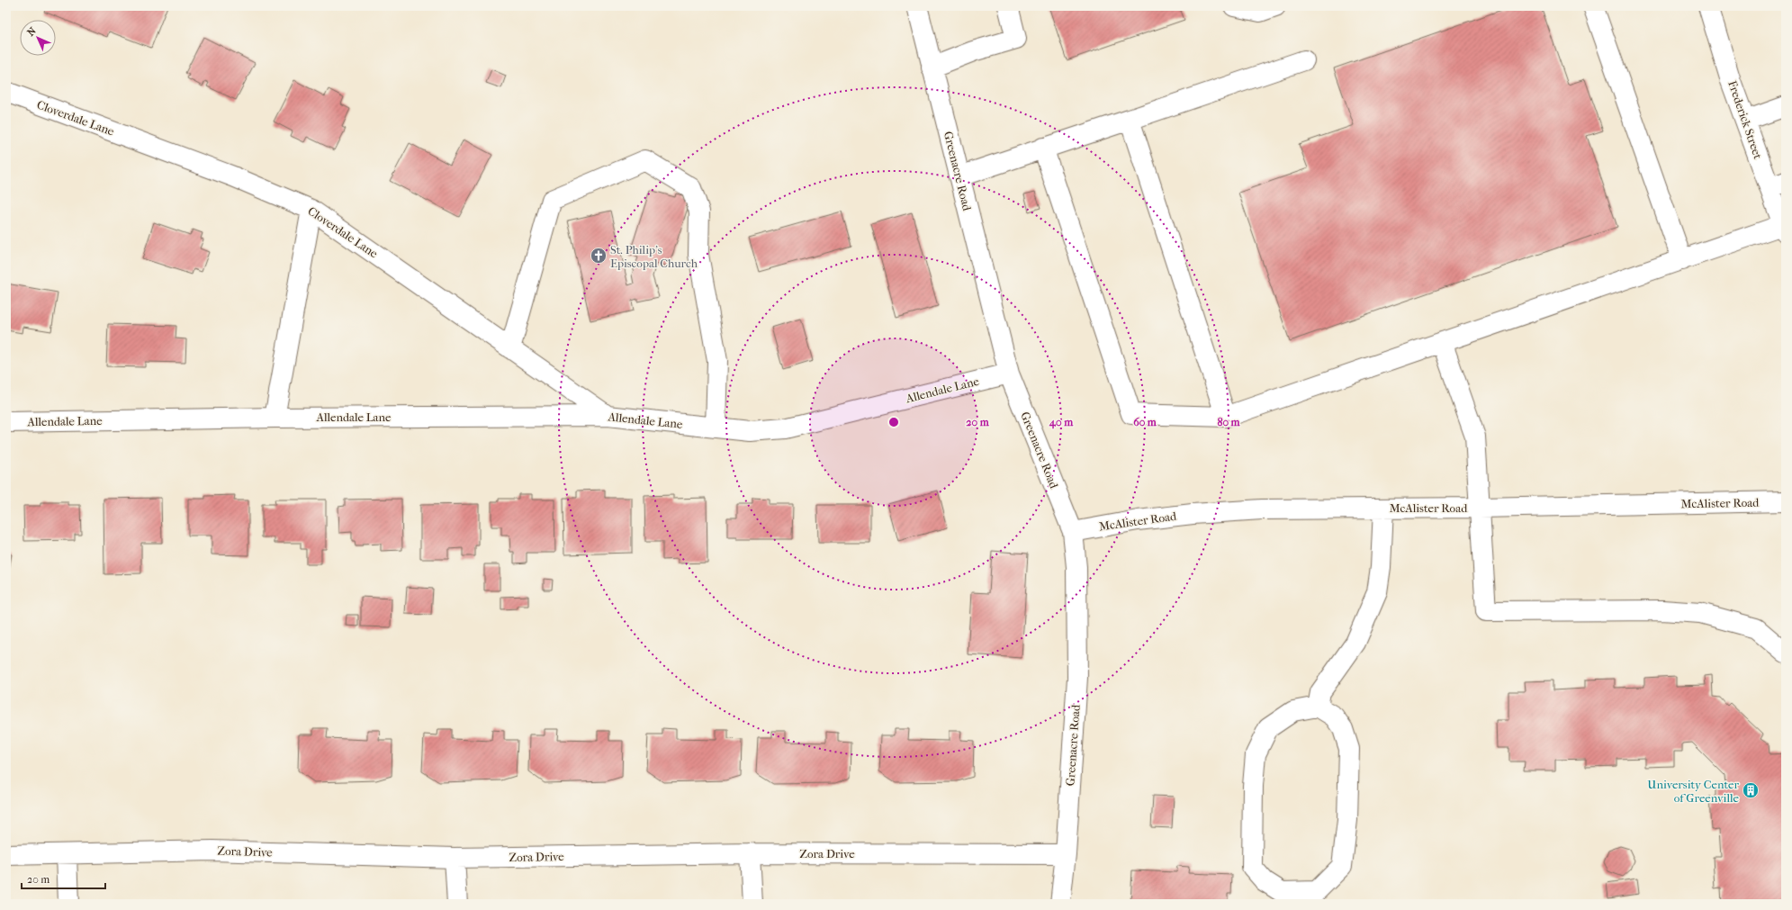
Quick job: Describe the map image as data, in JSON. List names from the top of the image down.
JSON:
{
  "streets": {
    "street": [
      "Cloverdale Lane",
      "Frederick Street",
      "Greenacre Road",
      "Allendale Lane",
      "McAlister Road",
      "Zora Drive"
    ]
  },
  "crossings": [
    ["Cloverdale Lane", "Allendale Lane"],
    ["Greenacre Road", "Allendale Lane"],
    ["Greenacre Road", "McAlister Road"],
    ["Greenacre Road", "Zora Drive"]
  ],
  "places": {
    "church": ["St. Philip's Episcopal Church"],
    "building": ["University Center of Greenville"]
  },
  "scale_bar": "20 m",
  "north": "top left",
  "rings": [
    "20 m",
    "40 m",
    "60 m",
    "80 m"
  ]
}
